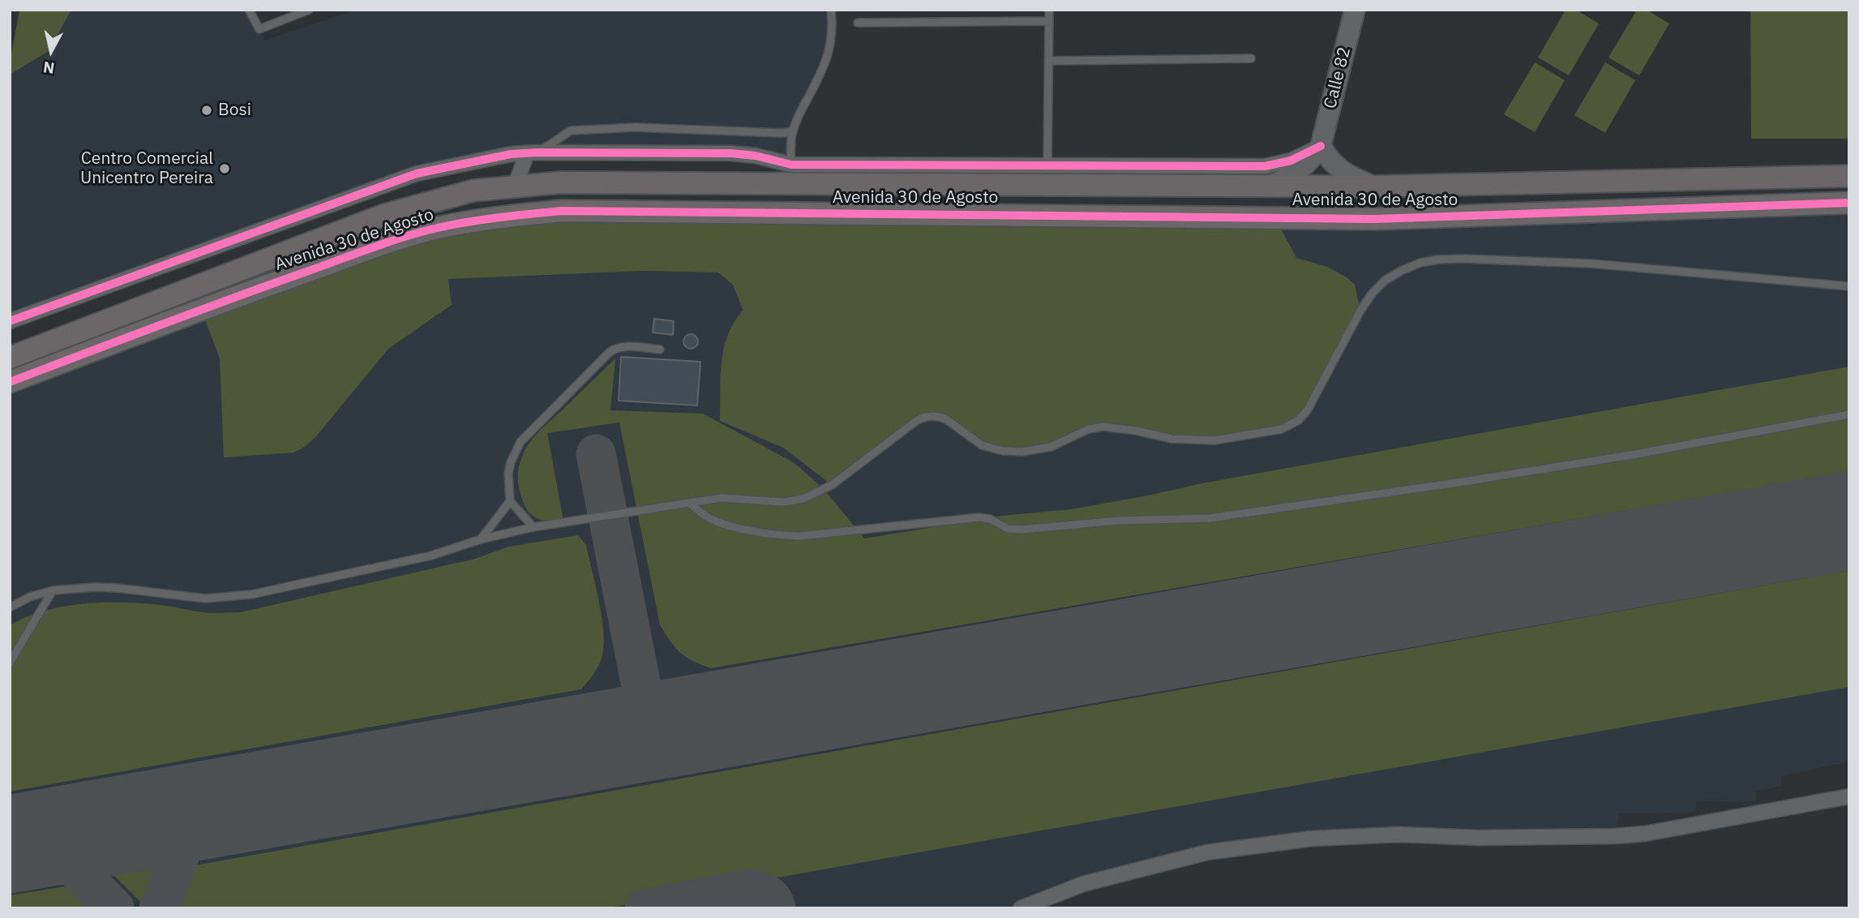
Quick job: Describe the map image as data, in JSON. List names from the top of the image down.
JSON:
{
  "streets": {
    "main road": ["Avenida 30 de Agosto"],
    "street": ["Calle 82"]
  },
  "crossings": [
    ["Calle 82", "Avenida 30 de Agosto"]
  ],
  "places": ["Bosi", "Centro Comercial Unicentro Pereira"],
  "north": "bottom"
}
